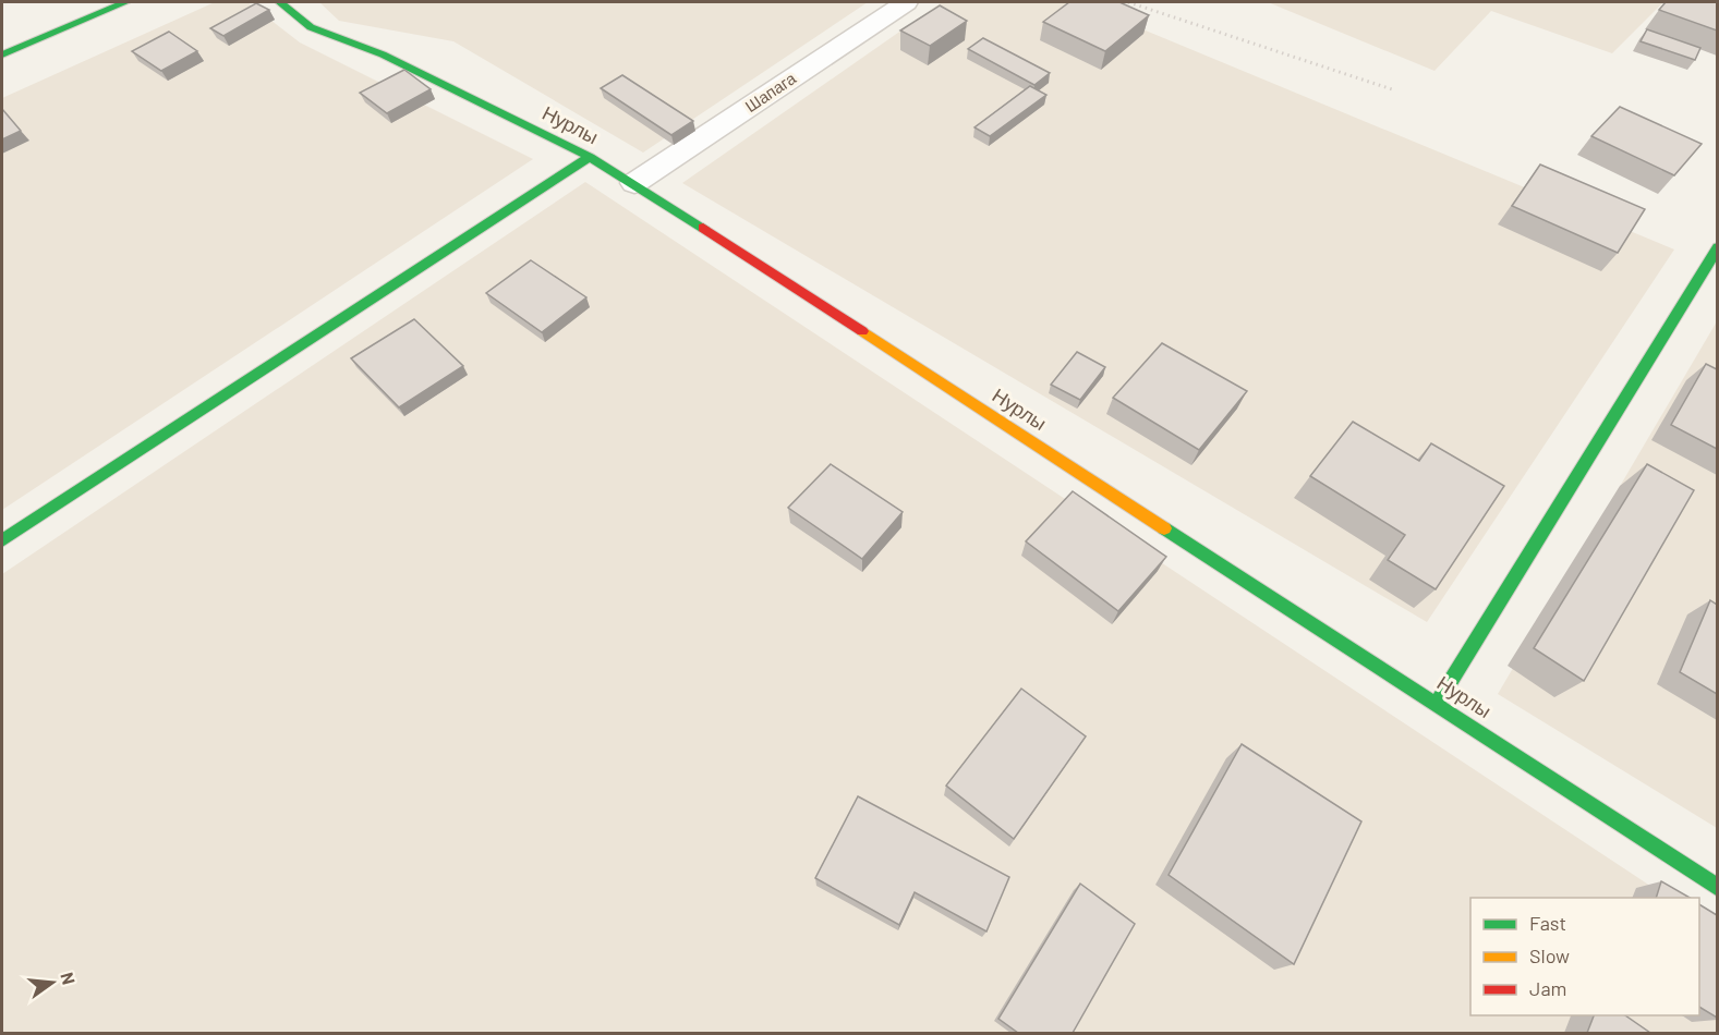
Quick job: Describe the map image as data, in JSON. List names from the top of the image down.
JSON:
{
  "streets": {
    "street": ["Шапага", "Нурлы"]
  },
  "crossings": [
    ["Шапага", "Нурлы"]
  ],
  "legend": ["Fast", "Slow", "Jam"],
  "north": "right"
}
